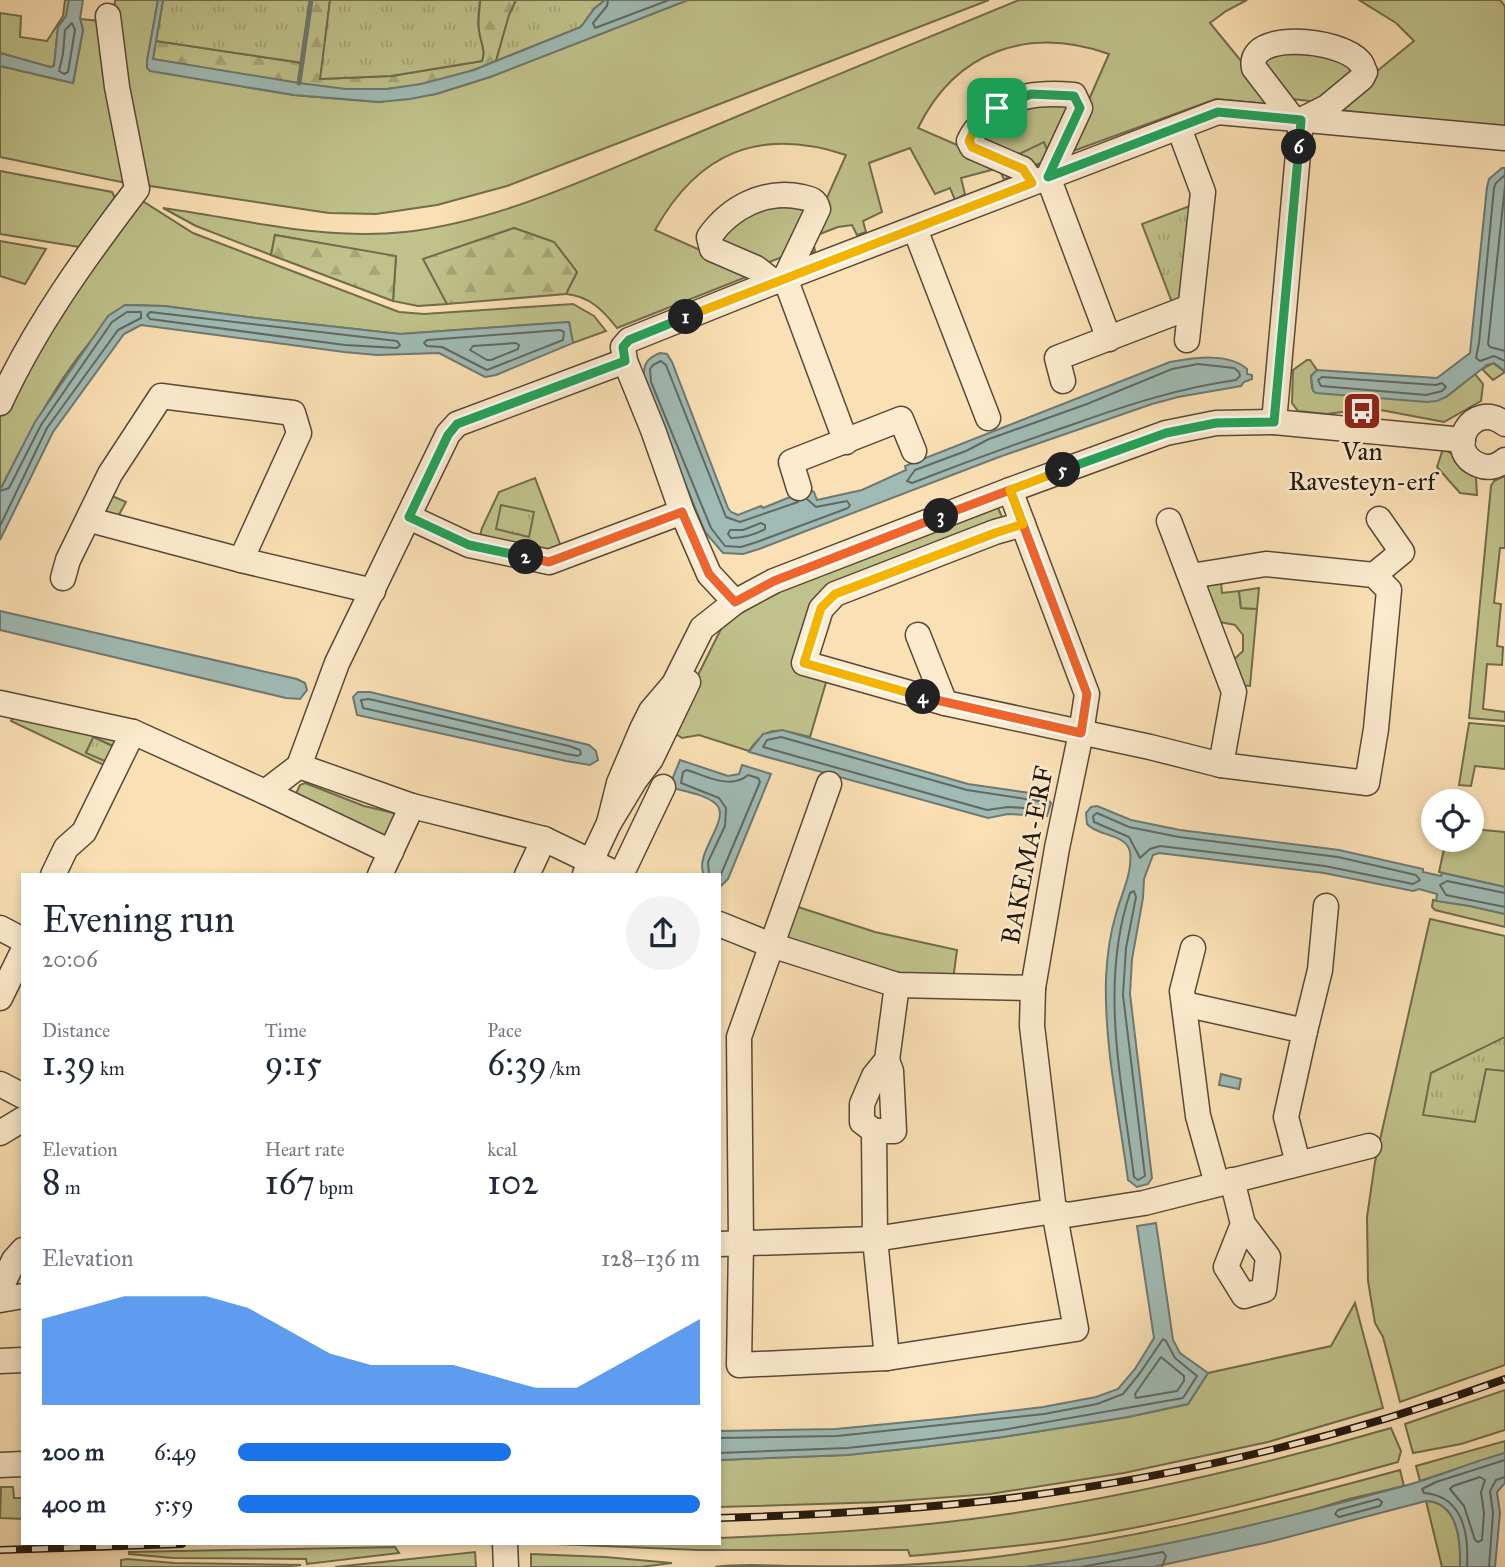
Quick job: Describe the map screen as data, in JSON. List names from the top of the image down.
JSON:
{
  "streets": {
    "street": ["BAKEMA-ERF"]
  },
  "places": {
    "bus stop": ["Van Ravesteyn-erf"]
  },
  "page": {
    "pins": [
      "6",
      "1",
      "5",
      "3",
      "2",
      "4"
    ],
    "heading": ["Evening run", "20:06"],
    "stats": [
      ["Distance", "1.39 km"],
      ["Time", "9:15"],
      ["Pace", "6:39 /km"],
      ["Elevation", "8 m"],
      ["Heart rate", "167 bpm"],
      ["kcal", "102"]
    ],
    "chart": ["Elevation", "128–136 m"],
    "list": [
      {
        "name": "200 m",
        "note": "6:49"
      },
      {
        "name": "400 m",
        "note": "5:59"
      }
    ]
  }
}
